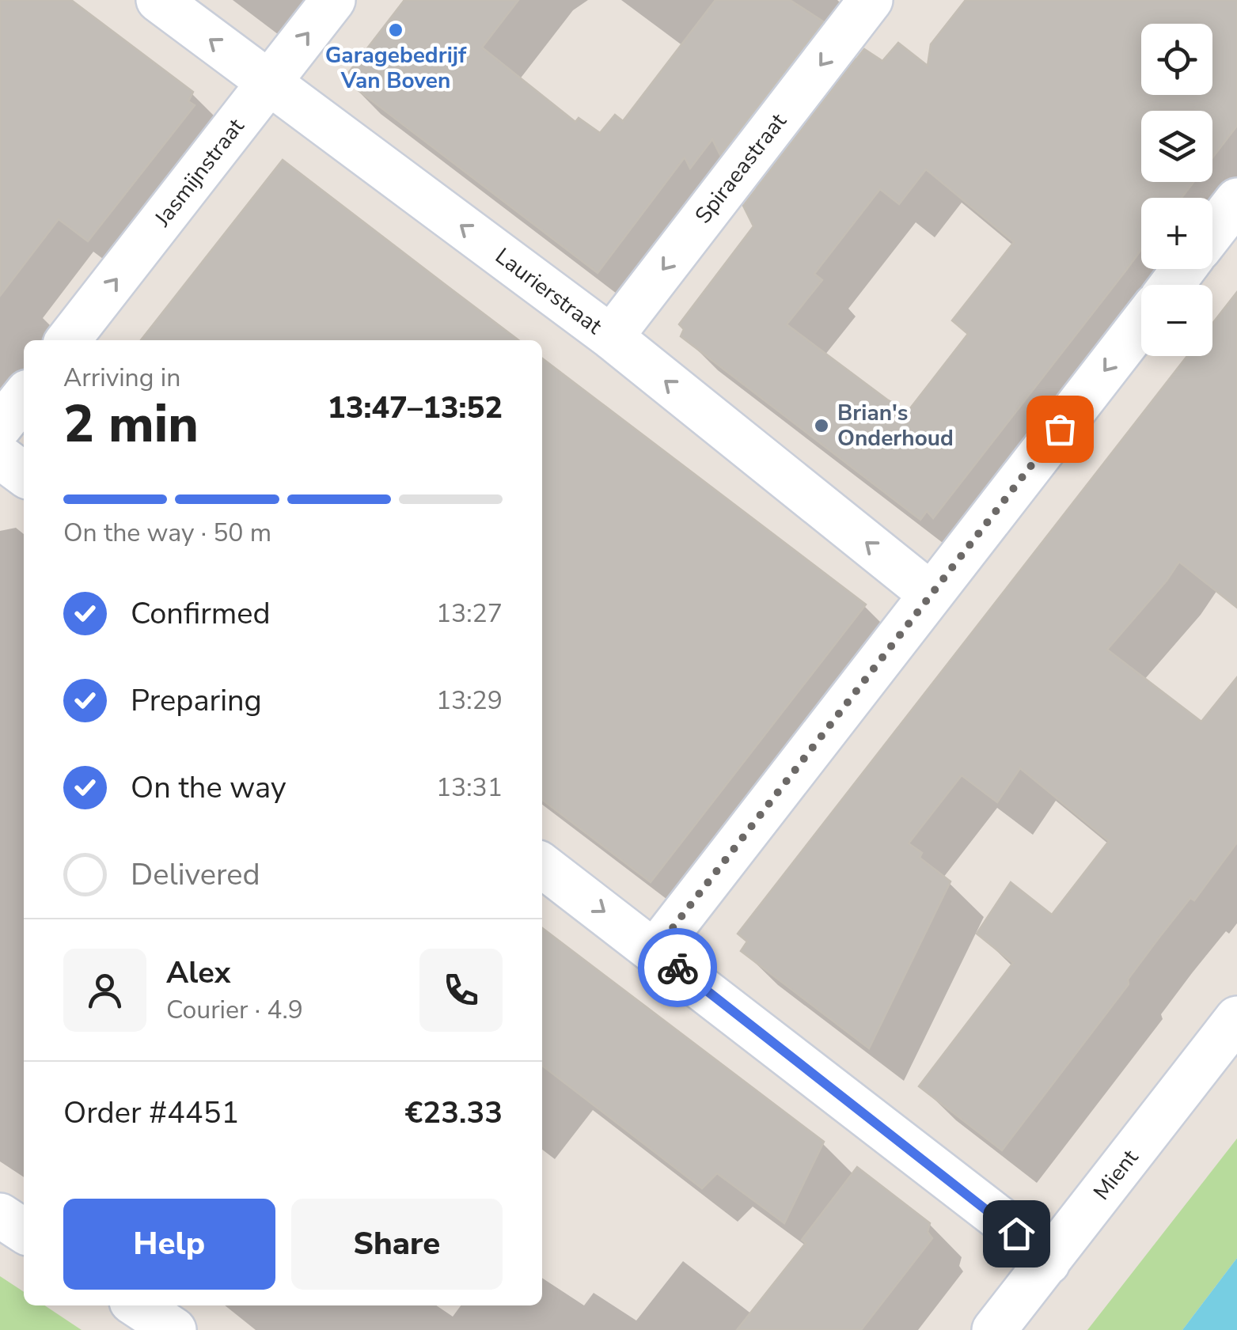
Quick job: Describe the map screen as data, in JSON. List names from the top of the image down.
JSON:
{
  "streets": {
    "street": [
      "Spiraeastraat",
      "Jasmijnstraat",
      "Laurierstraat",
      "Mient"
    ]
  },
  "crossings": [
    ["Spiraeastraat", "Laurierstraat"],
    ["Jasmijnstraat", "Laurierstraat"]
  ],
  "one_way": ["Spiraeastraat", "Jasmijnstraat", "Laurierstraat"],
  "places": ["Garagebedrijf Van Boven", "Brian's Onderhoud"],
  "page": {
    "map_buttons": ["+", "−"],
    "heading": ["2 min", "Arriving in", "13:47–13:52"],
    "panel": [
      "Alex",
      "Courier · 4.9",
      "Order #4451",
      "€23.33"
    ],
    "bar": "On the way · 50 m",
    "list": [
      ["Confirmed", "13:27"],
      ["Preparing", "13:29"],
      ["On the way", "13:31"],
      "Delivered"
    ],
    "buttons": ["Help", "Share"]
  }
}
